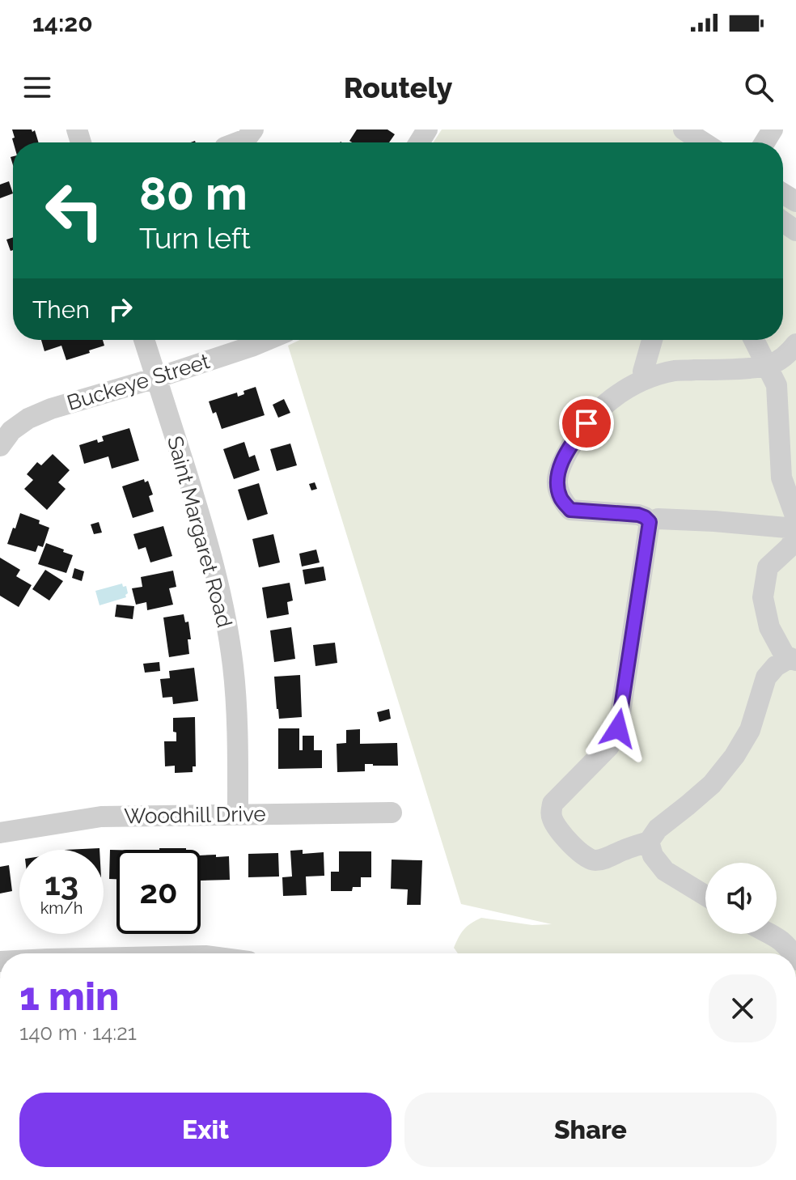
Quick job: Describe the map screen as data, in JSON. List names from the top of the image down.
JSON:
{
  "streets": {
    "street": ["Buckeye Street", "Saint Margaret Road", "Woodhill Drive"]
  },
  "crossings": [
    ["Buckeye Street", "Saint Margaret Road"],
    ["Saint Margaret Road", "Woodhill Drive"]
  ],
  "page": {
    "status": "14:20",
    "header": "Routely",
    "turn": ["80 m", "Turn left"],
    "then": "Then",
    "speed": "13 km/h",
    "limit": "20",
    "heading": ["1 min", "140 m · 14:21"],
    "buttons": ["Exit", "Share"]
  }
}
